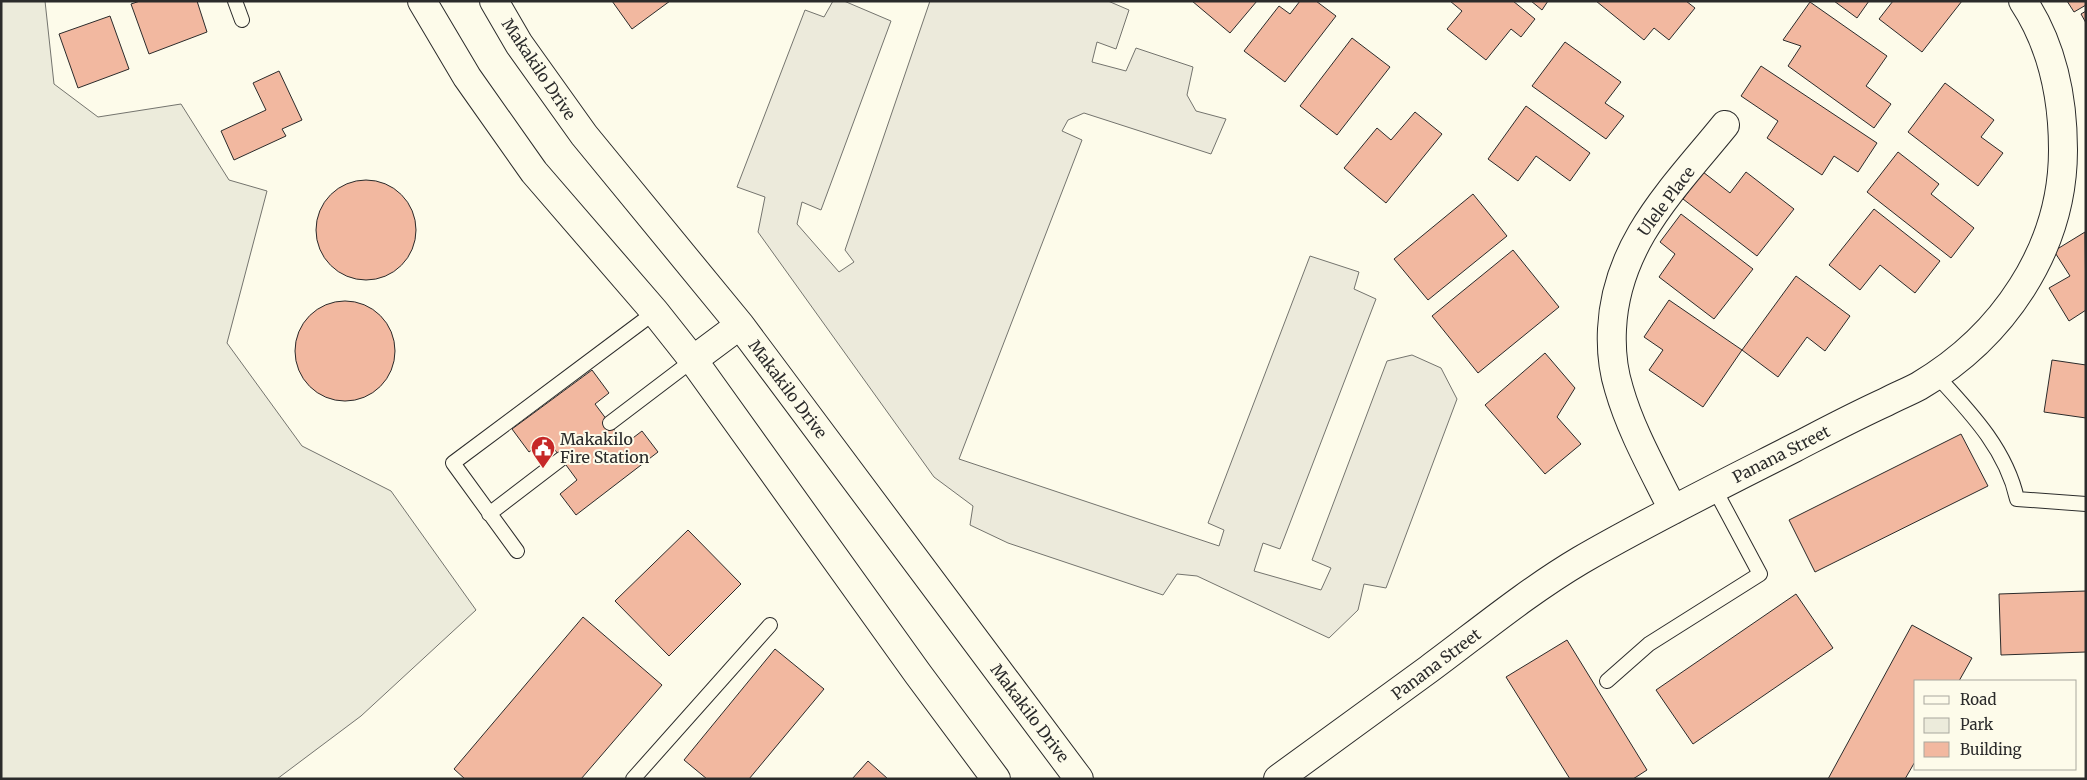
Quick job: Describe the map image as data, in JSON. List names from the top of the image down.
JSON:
{
  "streets": {
    "main road": ["Makakilo Drive", "Ulele Place", "Panana Street"]
  },
  "crossings": [
    ["Ulele Place", "Panana Street"]
  ],
  "places": {
    "public building": ["Makakilo Fire Station"]
  },
  "legend": ["Road", "Park", "Building"]
}
